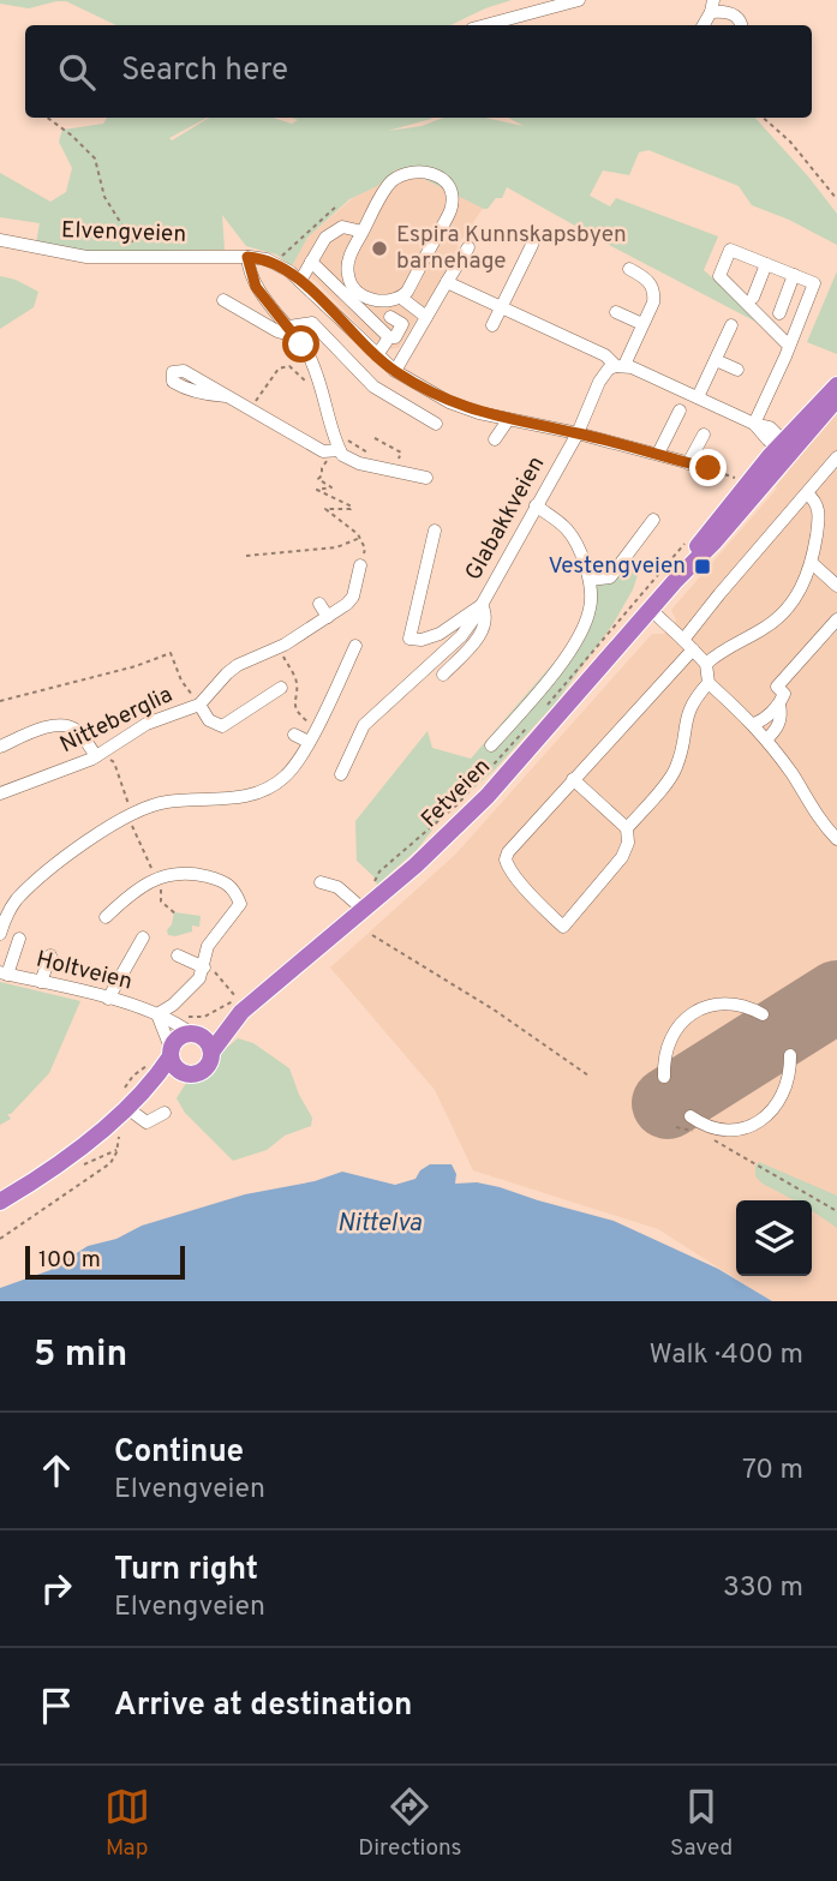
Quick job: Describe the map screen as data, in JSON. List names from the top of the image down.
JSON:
{
  "streets": {
    "highway": ["Fetveien"],
    "street": [
      "Elvengveien",
      "Glabakkveien",
      "Nitteberglia",
      "Holtveien"
    ]
  },
  "crossings": [
    ["Elvengveien", "Glabakkveien"],
    ["Fetveien", "Holtveien"]
  ],
  "water": ["Nittelva"],
  "places": {
    "other": ["Espira Kunnskapsbyen barnehage"],
    "transit": ["Vestengveien"]
  },
  "scale_bar": "100 m",
  "page": {
    "search": "Search here",
    "scale": "100 m",
    "heading": ["5 min", "Walk · 400 m"],
    "list": [
      ["Continue", "Elvengveien", "70 m"],
      ["Turn right", "Elvengveien", "330 m"],
      "Arrive at destination"
    ],
    "nav": ["Map", "Directions", "Saved"]
  }
}
